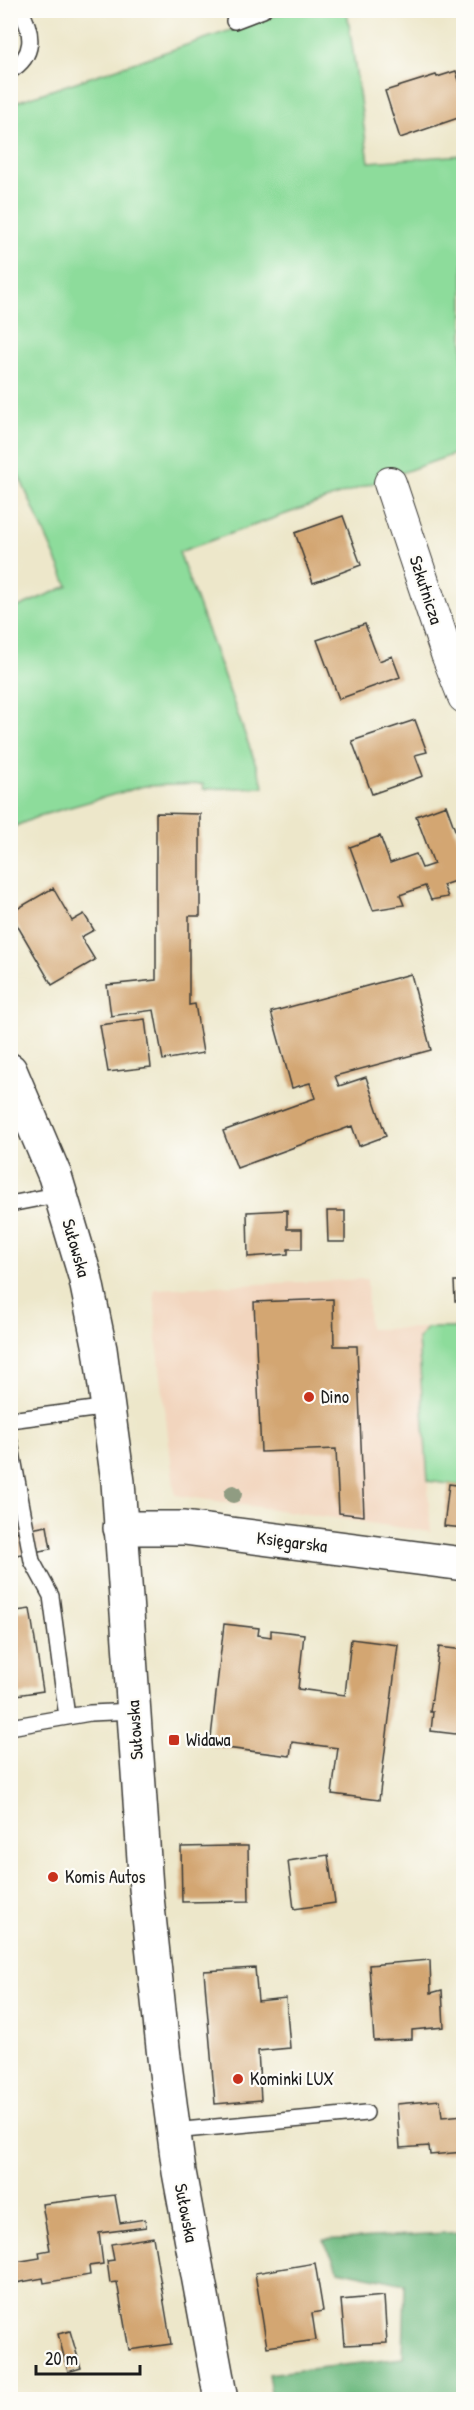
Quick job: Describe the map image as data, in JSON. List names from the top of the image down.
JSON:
{
  "streets": {
    "main road": ["Sułowska", "Księgarska"],
    "street": ["Szkutnicza"]
  },
  "crossings": [
    ["Sułowska", "Księgarska"]
  ],
  "places": {
    "other": ["Dino", "Komis Autos", "Kominki LUX"],
    "transit": ["Widawa"]
  },
  "scale_bar": "20 m"
}
